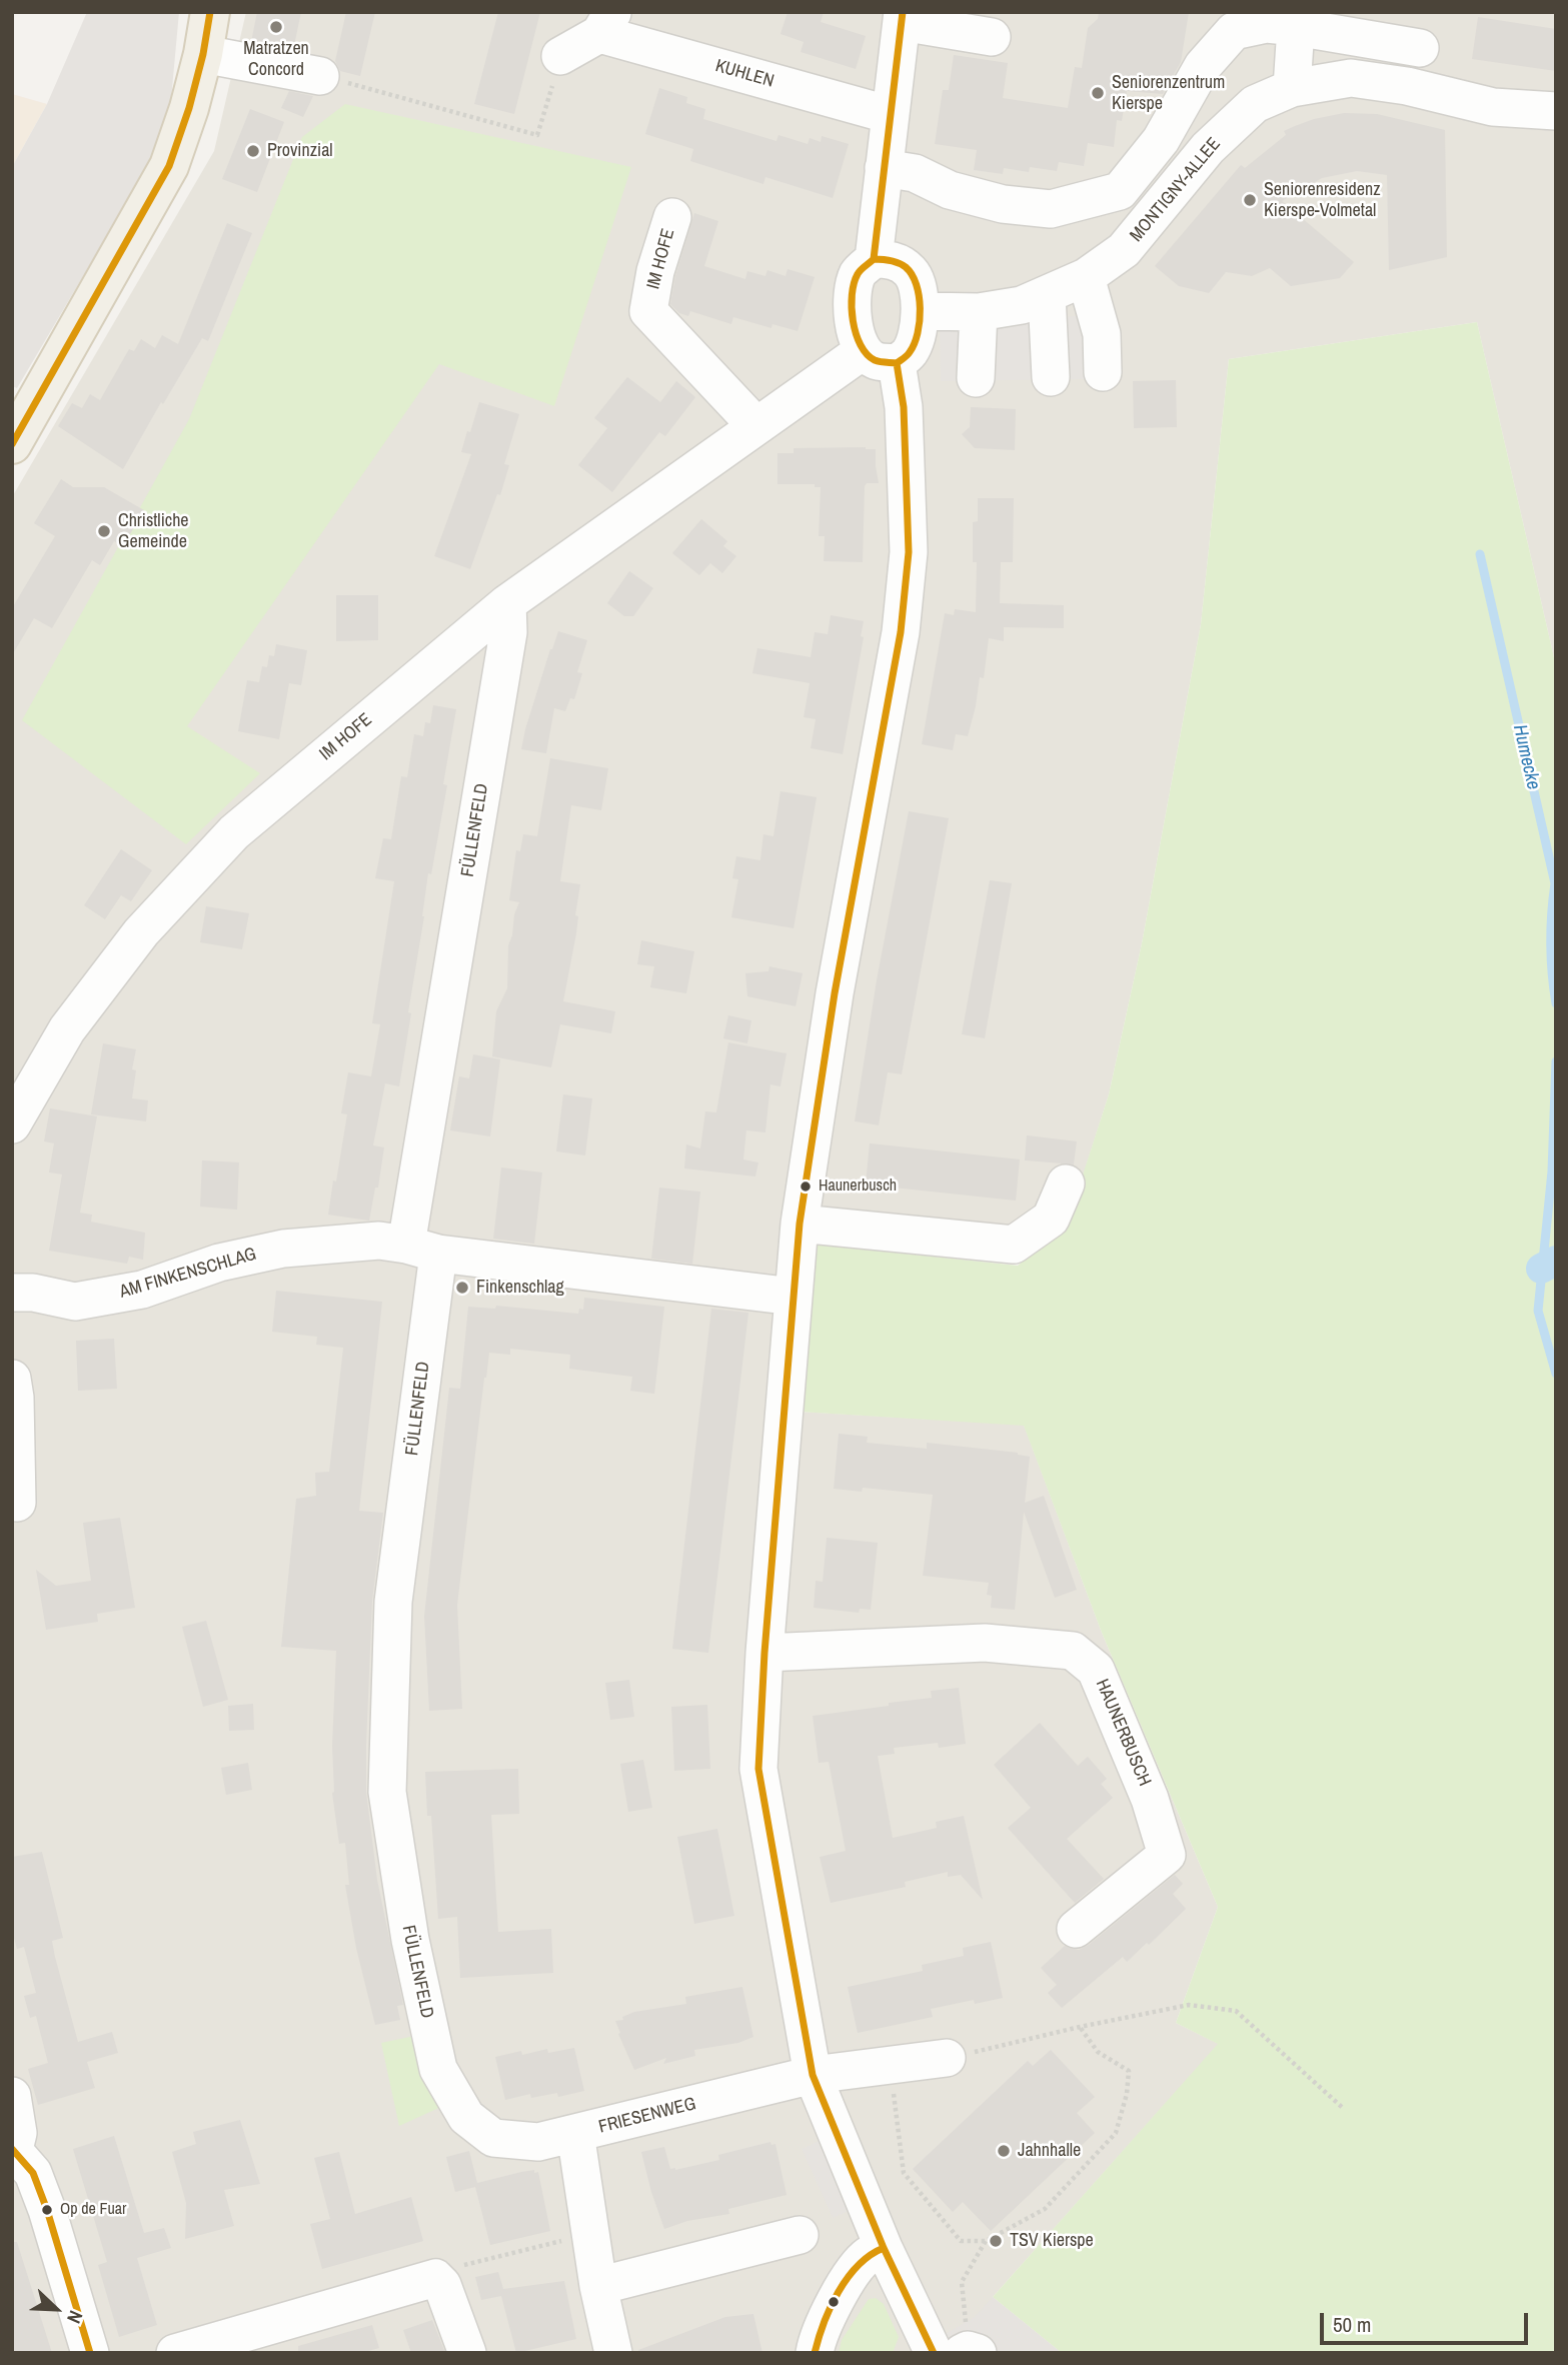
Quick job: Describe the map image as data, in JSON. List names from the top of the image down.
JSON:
{
  "streets": {
    "street": [
      "KUHLEN",
      "MONTIGNY-ALLEE",
      "IM HOFE",
      "FÜLLENFELD",
      "AM FINKENSCHLAG",
      "HAUNERBUSCH",
      "FRIESENWEG"
    ]
  },
  "crossings": [
    ["MONTIGNY-ALLEE", "IM HOFE"],
    ["IM HOFE", "FÜLLENFELD"],
    ["FÜLLENFELD", "AM FINKENSCHLAG"],
    ["FÜLLENFELD", "FRIESENWEG"]
  ],
  "water": ["Humecke"],
  "places": [
    "Matratzen Concord",
    "Seniorenzentrum Kierspe",
    "Provinzial",
    "Seniorenresidenz Kierspe-Volmetal",
    "Christliche Gemeinde",
    "Haunerbusch",
    "Finkenschlag",
    "Jahnhalle",
    "Op de Fuar",
    "TSV Kierspe"
  ],
  "scale_bar": "50 m",
  "north": "bottom right"
}
